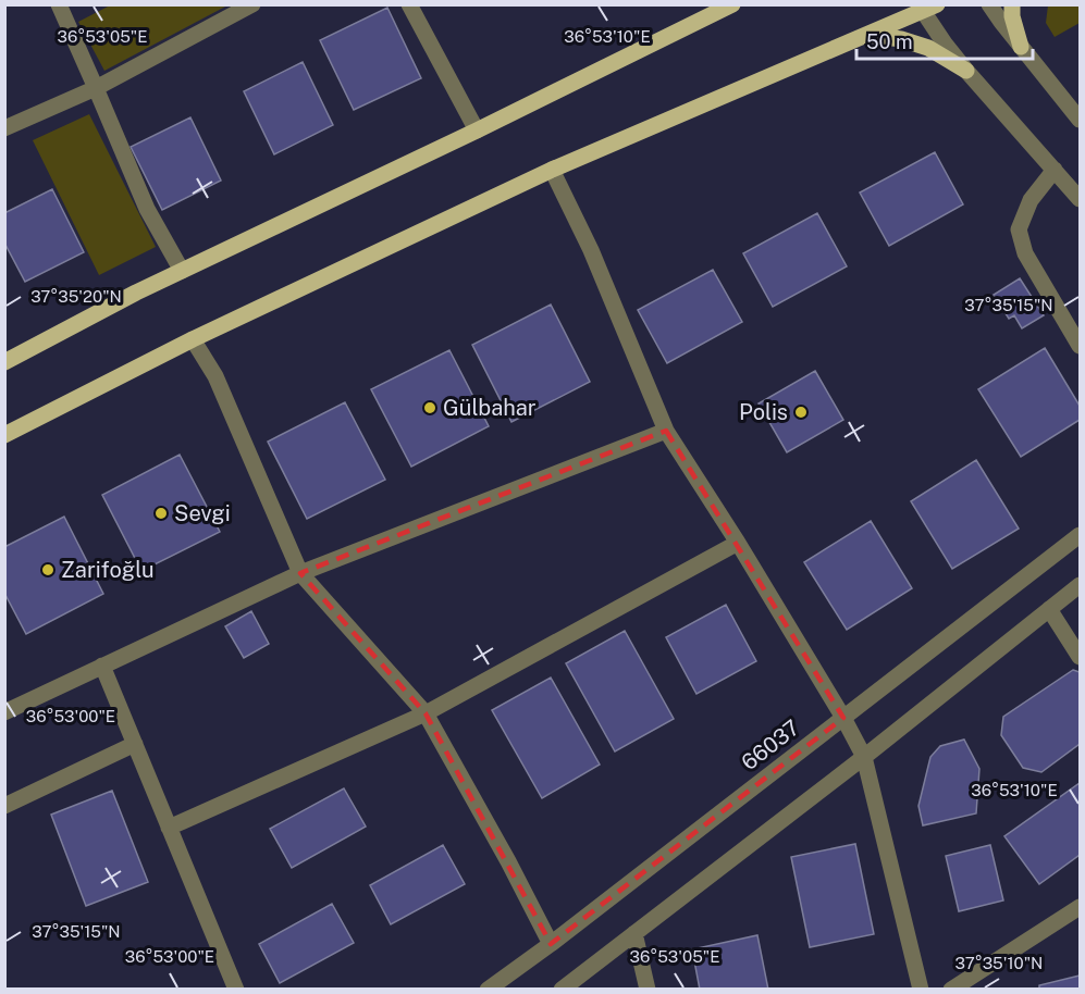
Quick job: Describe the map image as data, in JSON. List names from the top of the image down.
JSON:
{
  "streets": {
    "street": ["66037"]
  },
  "places": [
    "Gülbahar",
    "Polis",
    "Sevgi",
    "Zarifoğlu"
  ],
  "scale_bar": "50 m",
  "coordinates": [
    "36°53'10\"E",
    "36°53'05\"E",
    "37°35'20\"N",
    "37°35'15\"N",
    "36°53'00\"E",
    "37°35'10\"N"
  ]
}
